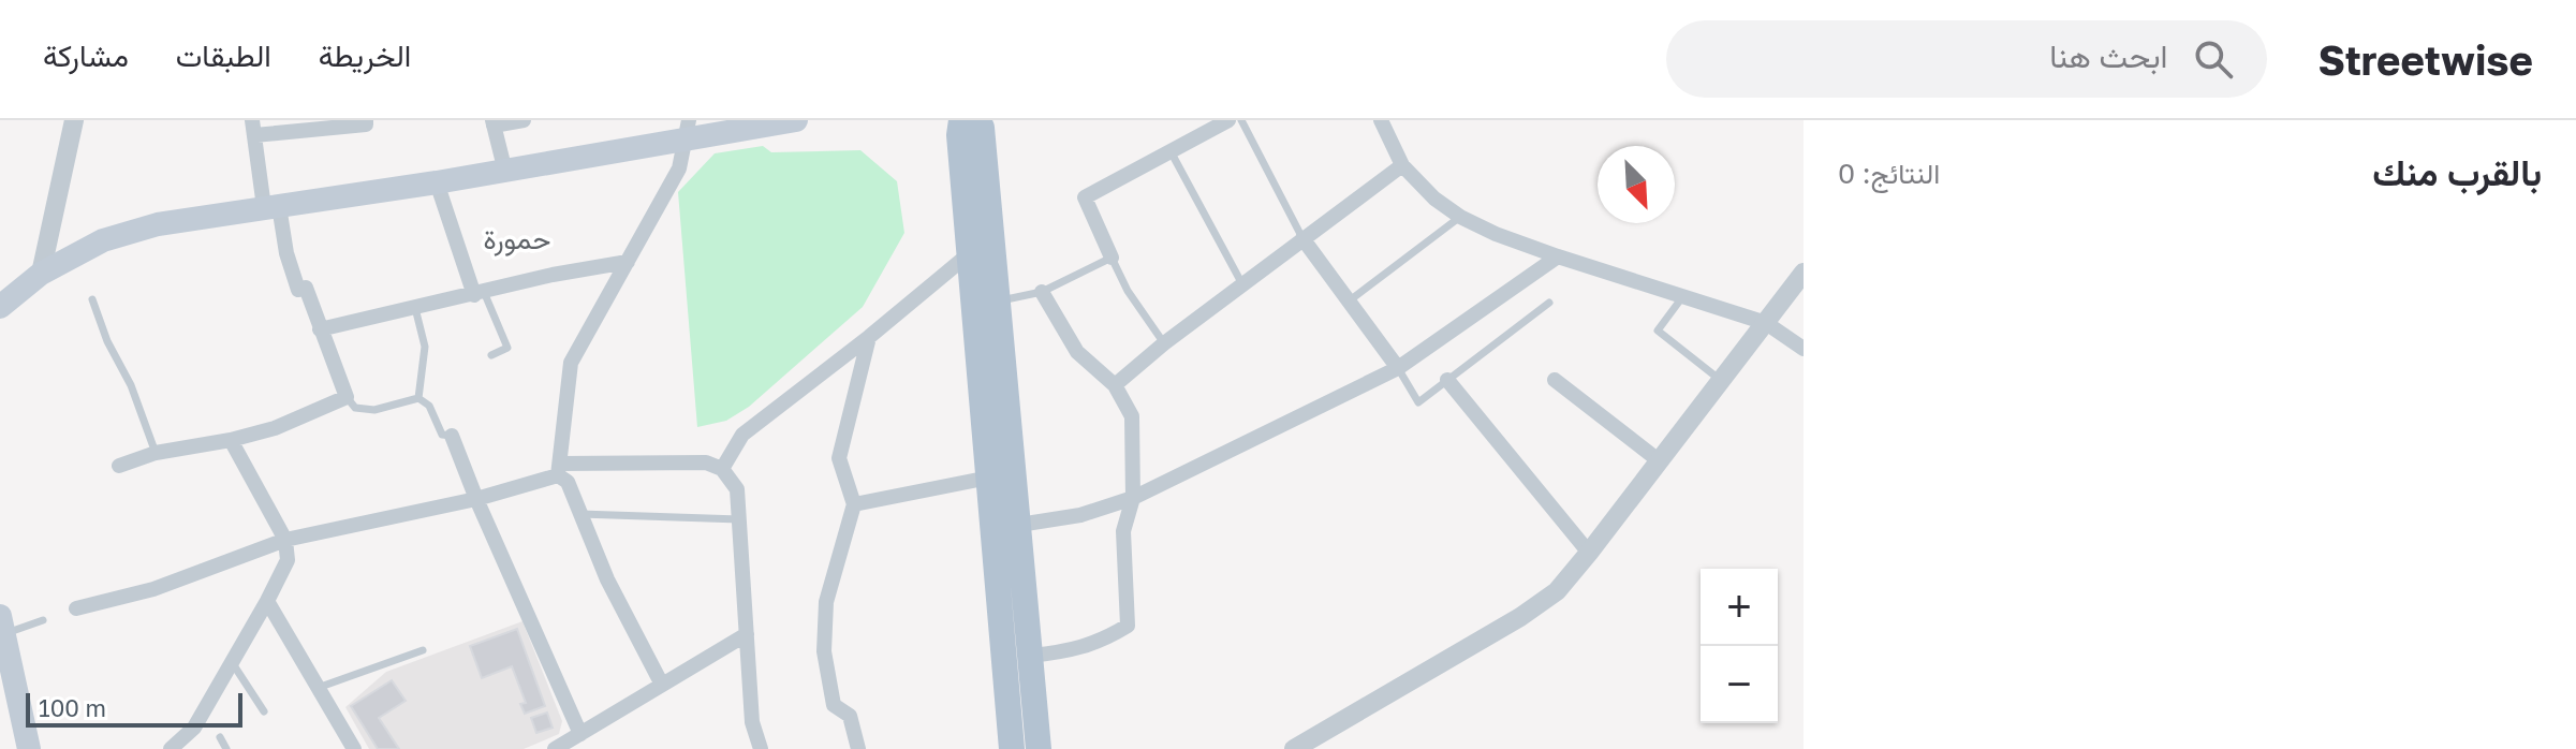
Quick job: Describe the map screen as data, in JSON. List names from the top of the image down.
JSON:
{
  "districts": ["حمورة"],
  "scale_bar": "100 m",
  "north": "bottom right",
  "page": {
    "header": "Streetwise",
    "search": "ابحث هنا",
    "nav": ["الخريطة", "الطبقات", "مشاركة"],
    "heading": ["بالقرب منك", "النتائج: 0"],
    "map_buttons": ["+", "−"],
    "scale": "100 m"
  }
}
